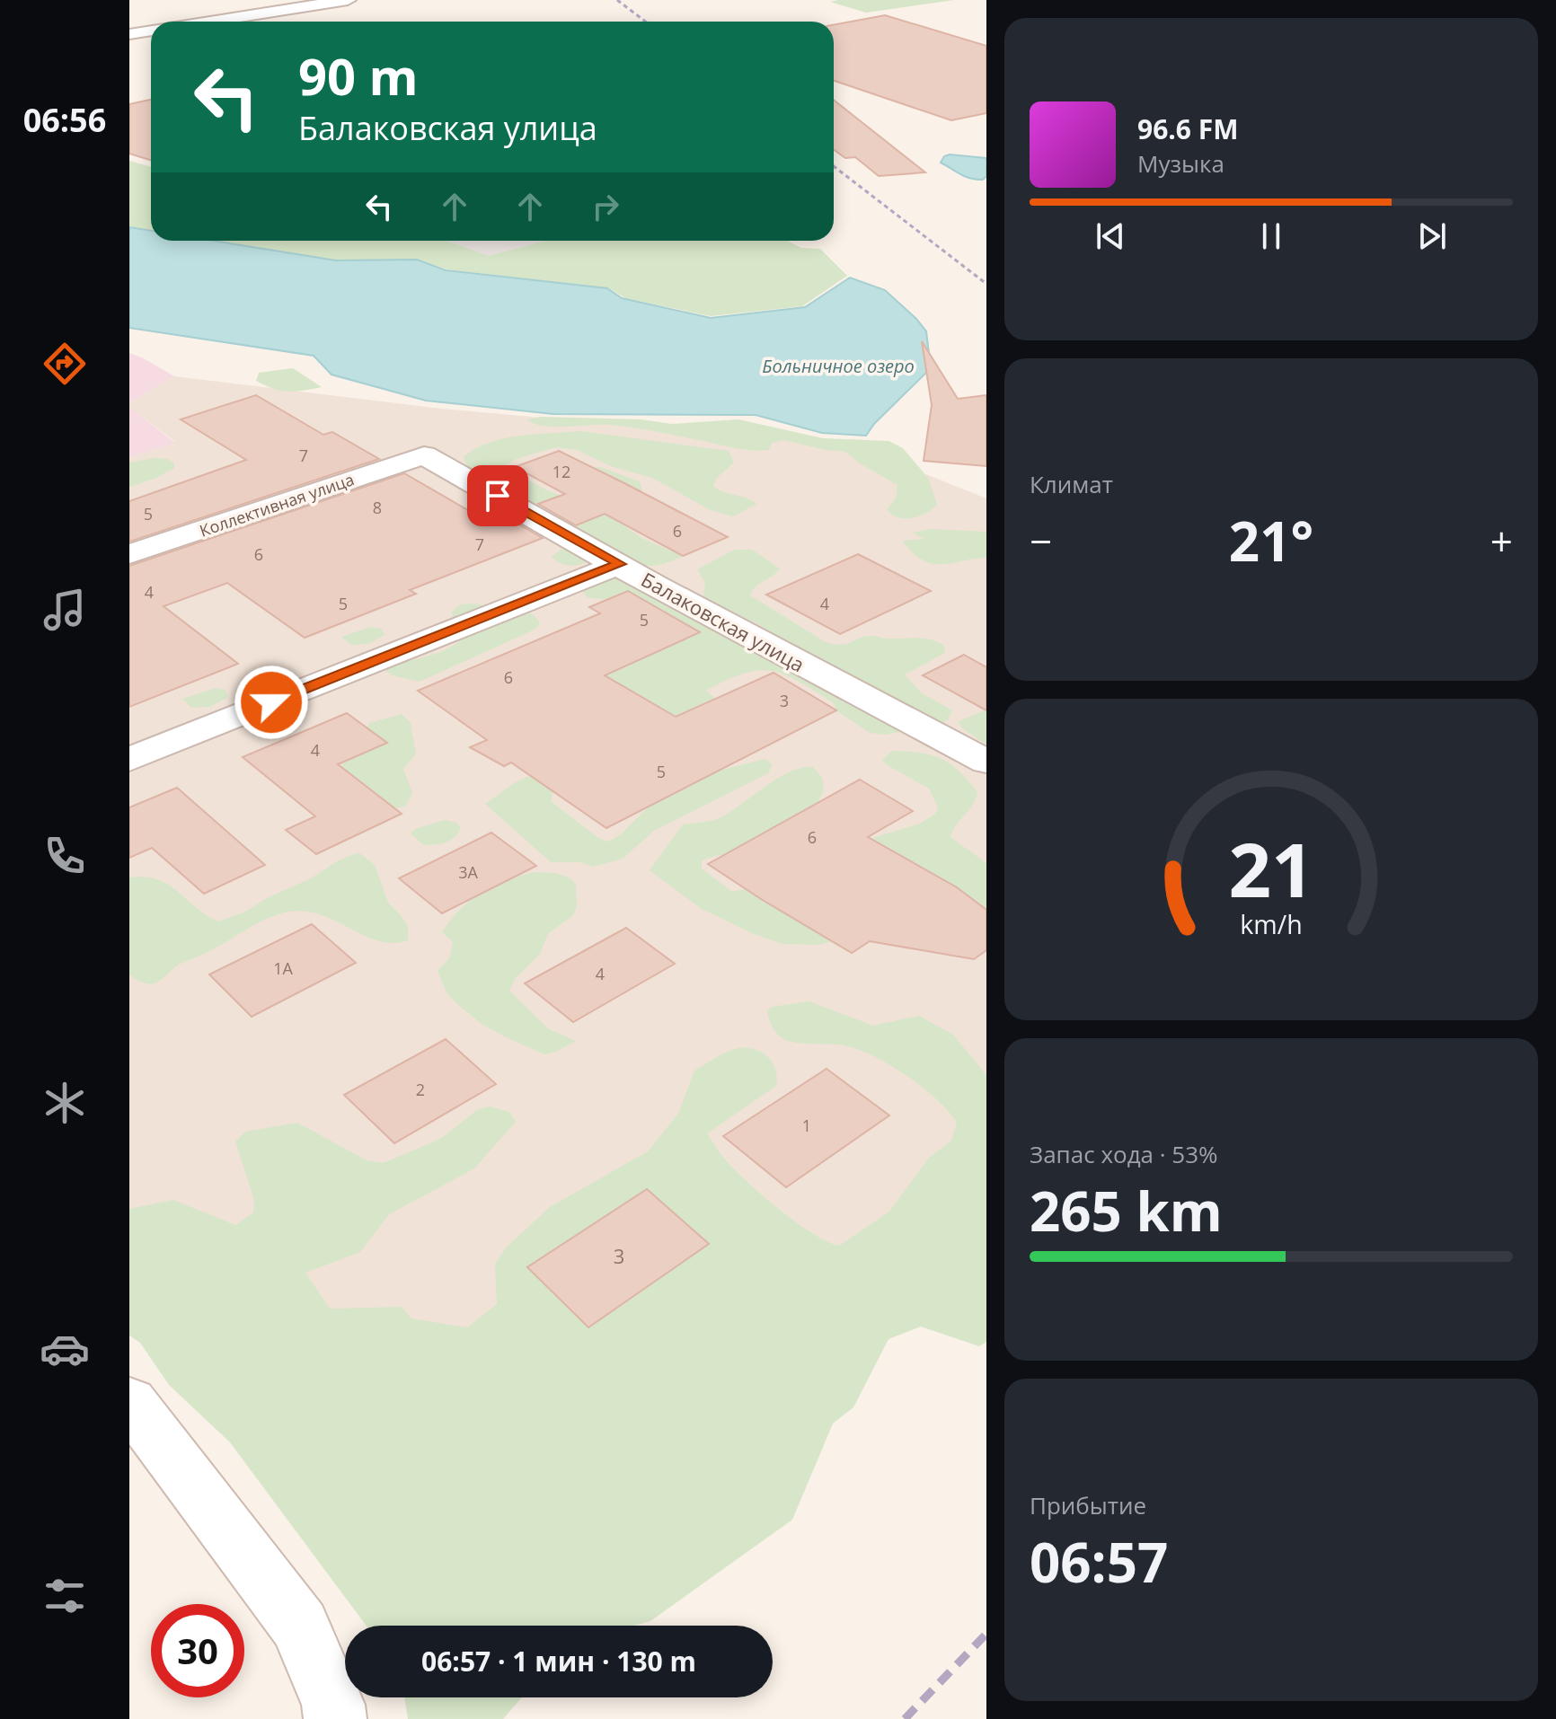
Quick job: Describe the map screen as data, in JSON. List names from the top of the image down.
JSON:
{
  "streets": {
    "street": ["Коллективная улица", "Балаковская улица"]
  },
  "crossings": [
    ["Коллективная улица", "Балаковская улица"]
  ],
  "water": ["Больничное озеро"],
  "house_numbers": [
    "7",
    "12",
    "8",
    "5",
    "6",
    "7",
    "6",
    "4",
    "5",
    "4",
    "5",
    "6",
    "3",
    "4",
    "5",
    "6",
    "3А",
    "1А",
    "4",
    "2",
    "1",
    "3"
  ],
  "page": {
    "tabs": "06:56",
    "turn": ["90 m", "Балаковская улица"],
    "song": ["96.6 FM", "Музыка"],
    "tile": [
      "Климат",
      ["Запас хода · 53%", "265 km"],
      ["Прибытие", "06:57"]
    ],
    "heat": ["−", "21°", "+"],
    "limit": "30",
    "trip": "06:57 · 1 мин · 130 m",
    "gauge": ["21", "km/h"]
  }
}
